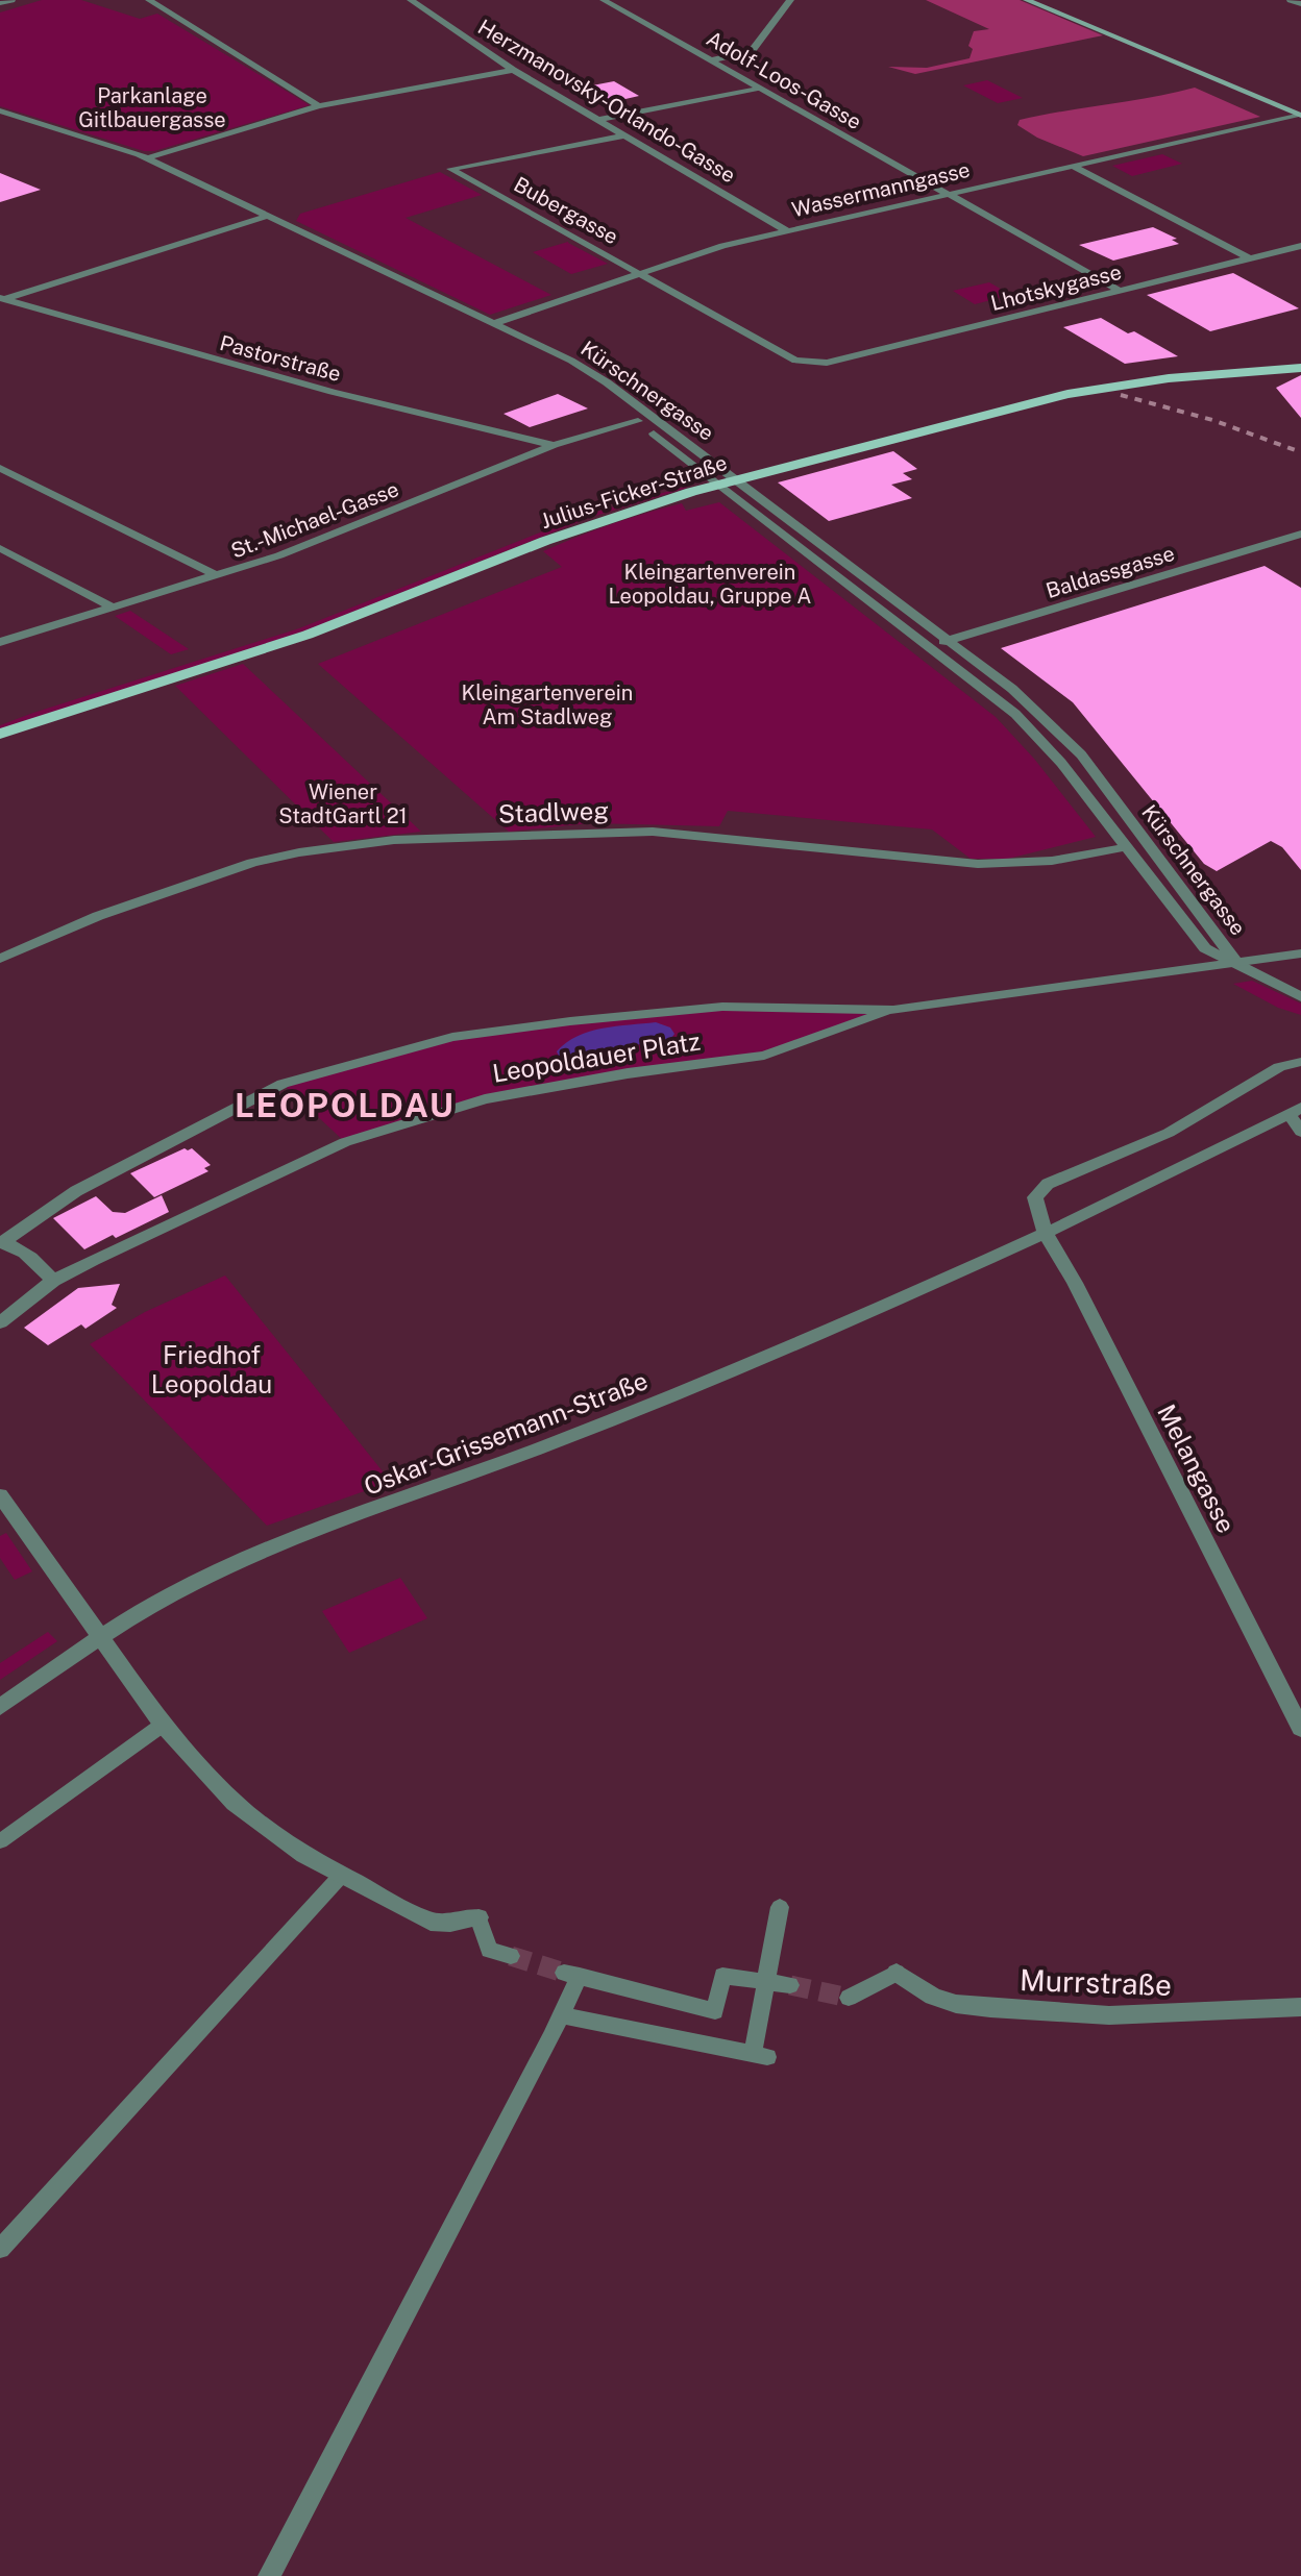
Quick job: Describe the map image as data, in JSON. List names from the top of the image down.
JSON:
{
  "streets": {
    "main road": ["Julius-Ficker-Straße"],
    "street": [
      "Adolf-Loos-Gasse",
      "Herzmanovsky-Orlando-Gasse",
      "Wassermanngasse",
      "Bubergasse",
      "Lhotskygasse",
      "Pastorstraße",
      "Kürschnergasse",
      "St.-Michael-Gasse",
      "Baldassgasse",
      "Stadlweg",
      "Leopoldauer Platz",
      "Oskar-Grissemann-Straße",
      "Melangasse",
      "Murrstraße"
    ]
  },
  "crossings": [
    ["Adolf-Loos-Gasse", "Wassermanngasse"],
    ["Adolf-Loos-Gasse", "Lhotskygasse"],
    ["Herzmanovsky-Orlando-Gasse", "Wassermanngasse"],
    ["Herzmanovsky-Orlando-Gasse", "Bubergasse"],
    ["Wassermanngasse", "Bubergasse"],
    ["Wassermanngasse", "Kürschnergasse"],
    ["Bubergasse", "Lhotskygasse"],
    ["Pastorstraße", "St.-Michael-Gasse"],
    ["Kürschnergasse", "Julius-Ficker-Straße"],
    ["Kürschnergasse", "St.-Michael-Gasse"],
    ["Kürschnergasse", "Baldassgasse"],
    ["Kürschnergasse", "Stadlweg"],
    ["Kürschnergasse", "Leopoldauer Platz"],
    ["Oskar-Grissemann-Straße", "Melangasse"]
  ],
  "districts": ["LEOPOLDAU"],
  "parks": [
    "Parkanlage Gitlbauergasse",
    "Kleingartenverein Leopoldau, Gruppe A",
    "Kleingartenverein Am Stadlweg",
    "Wiener StadtGartl 21",
    "Friedhof Leopoldau"
  ]
}
